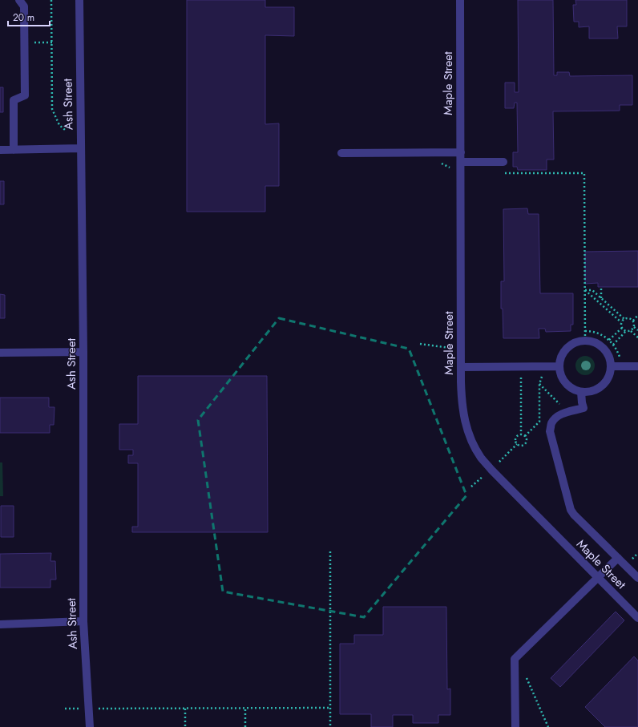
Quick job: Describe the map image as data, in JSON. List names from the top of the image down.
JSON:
{
  "streets": {
    "street": ["Maple Street", "Ash Street"]
  },
  "scale_bar": "20 m"
}
